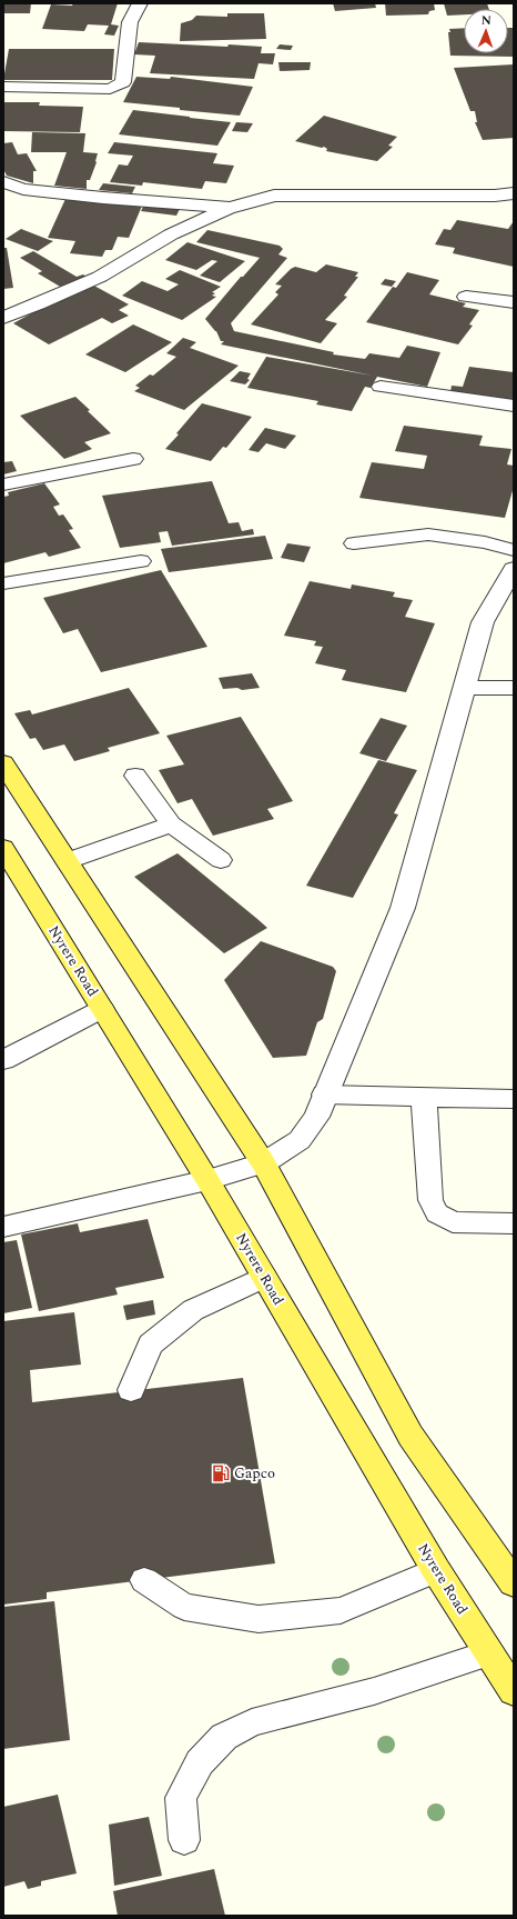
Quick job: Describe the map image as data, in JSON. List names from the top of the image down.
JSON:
{
  "streets": {
    "main road": ["Nyrere Road"]
  },
  "places": {
    "fuel station": ["Gapco"]
  },
  "north": "top"
}
